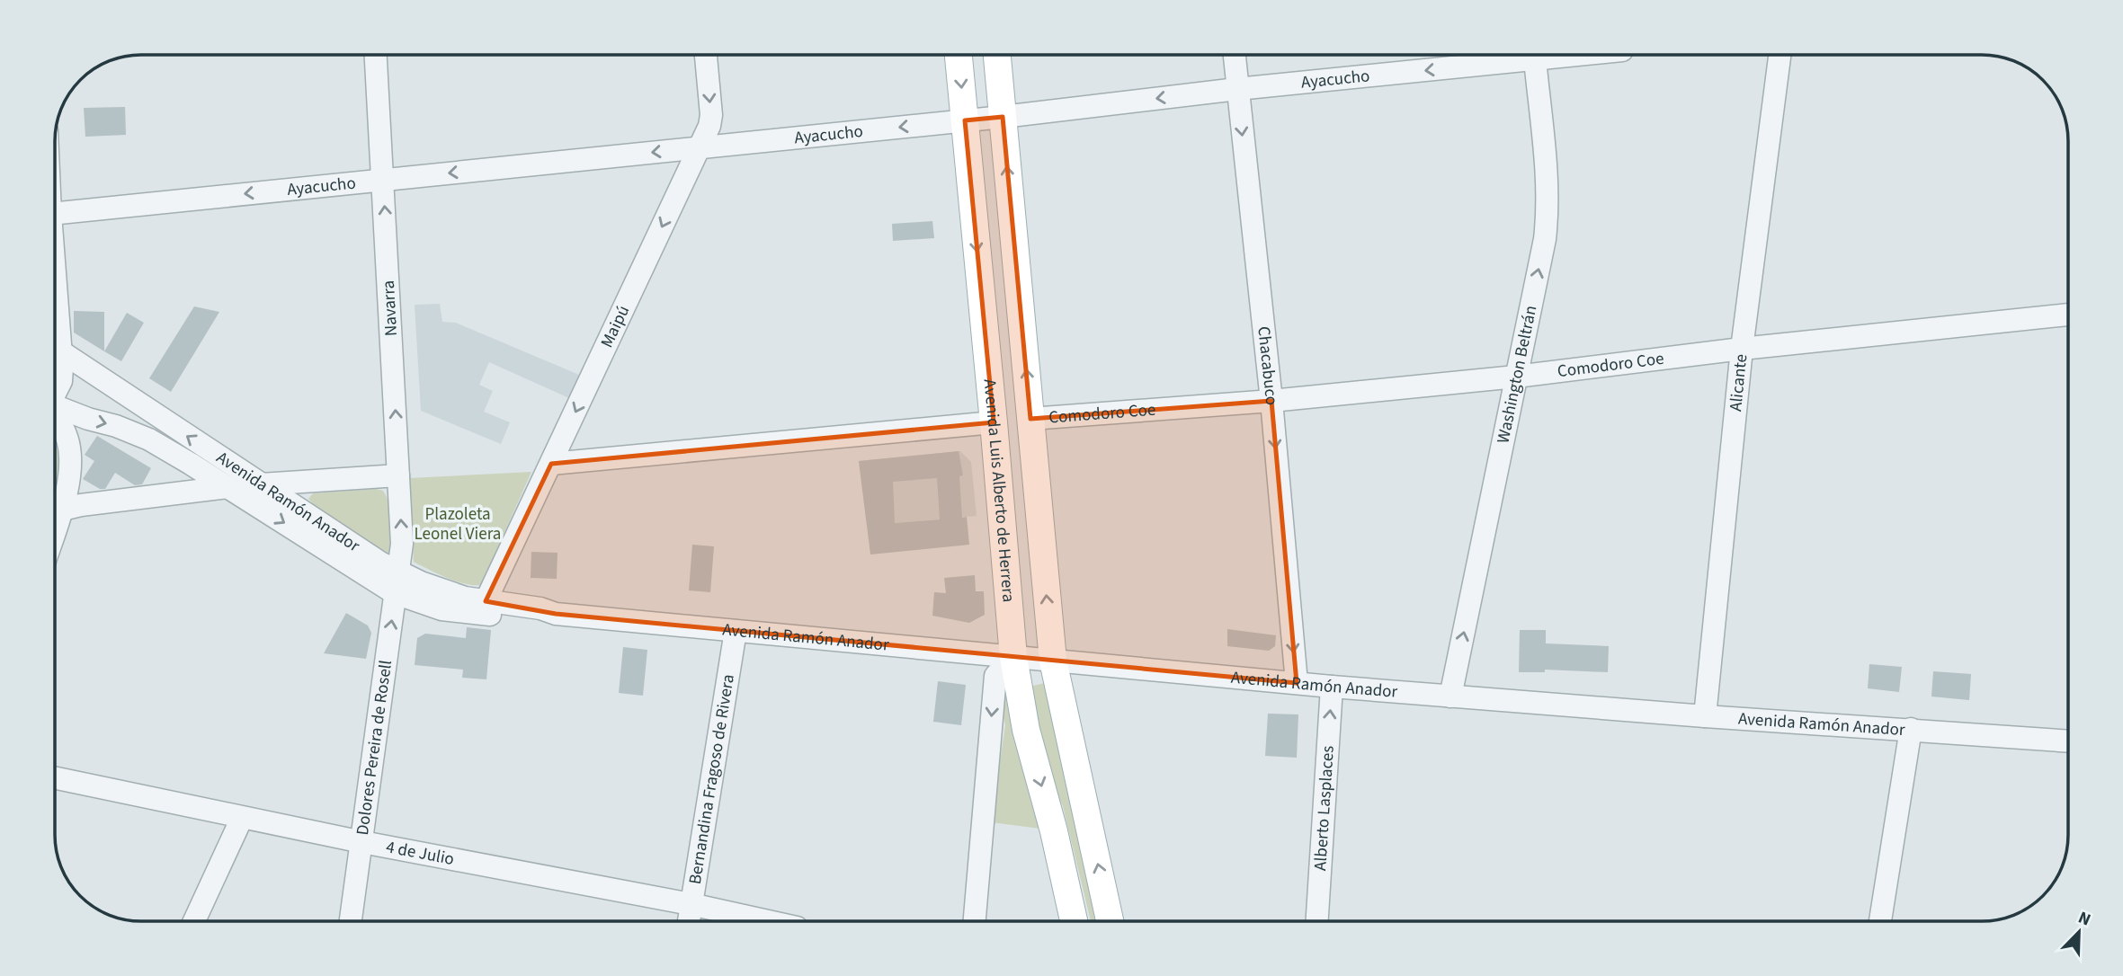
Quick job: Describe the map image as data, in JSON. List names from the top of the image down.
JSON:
{
  "streets": {
    "main road": ["Avenida Luis Alberto de Herrera"],
    "street": [
      "Ayacucho",
      "Navarra",
      "Maipú",
      "Comodoro Coe",
      "Chacabuco",
      "Washington Beltrán",
      "Alicante",
      "Avenida Ramón Anador",
      "Dolores Pereira de Rosell",
      "Bernandina Fragoso de Rivera",
      "Alberto Lasplaces",
      "4 de Julio"
    ]
  },
  "crossings": [
    ["Ayacucho", "Navarra"],
    ["Ayacucho", "Maipú"],
    ["Ayacucho", "Chacabuco"],
    ["Ayacucho", "Washington Beltrán"],
    ["Ayacucho", "Avenida Luis Alberto de Herrera"],
    ["Navarra", "Avenida Ramón Anador"],
    ["Navarra", "Dolores Pereira de Rosell"],
    ["Maipú", "Avenida Ramón Anador"],
    ["Comodoro Coe", "Chacabuco"],
    ["Comodoro Coe", "Washington Beltrán"],
    ["Comodoro Coe", "Alicante"],
    ["Chacabuco", "Avenida Ramón Anador"],
    ["Washington Beltrán", "Avenida Ramón Anador"],
    ["Alicante", "Avenida Ramón Anador"],
    ["Avenida Luis Alberto de Herrera", "Avenida Ramón Anador"],
    ["Avenida Ramón Anador", "Dolores Pereira de Rosell"],
    ["Avenida Ramón Anador", "Bernandina Fragoso de Rivera"],
    ["Avenida Ramón Anador", "Alberto Lasplaces"],
    ["Dolores Pereira de Rosell", "4 de Julio"],
    ["Bernandina Fragoso de Rivera", "4 de Julio"]
  ],
  "one_way": [
    "Ayacucho",
    "Navarra",
    "Maipú",
    "Chacabuco",
    "Washington Beltrán",
    "Dolores Pereira de Rosell",
    "Alberto Lasplaces"
  ],
  "parks": ["Plazoleta Leonel Viera"],
  "north": "top right"
}
